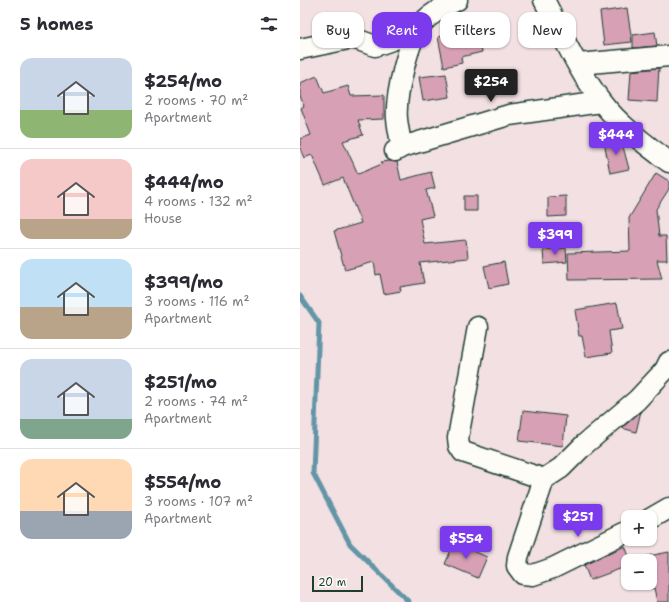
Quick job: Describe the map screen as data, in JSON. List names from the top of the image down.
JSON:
{
  "scale_bar": "20 m",
  "page": {
    "heading": "5 homes",
    "chip": [
      "Buy",
      "Rent",
      "Filters",
      "New"
    ],
    "list": [
      {
        "name": "$254/mo",
        "note": "2 rooms · 70 m² · Apartment"
      },
      {
        "name": "$444/mo",
        "note": "4 rooms · 132 m² · House"
      },
      {
        "name": "$399/mo",
        "note": "3 rooms · 116 m² · Apartment"
      },
      {
        "name": "$251/mo",
        "note": "2 rooms · 74 m² · Apartment"
      },
      {
        "name": "$554/mo",
        "note": "3 rooms · 107 m² · Apartment"
      }
    ],
    "price": [
      "$254",
      "$444",
      "$399",
      "$251",
      "$554"
    ],
    "map_buttons": ["+", "−"],
    "scale": "20 m"
  }
}
